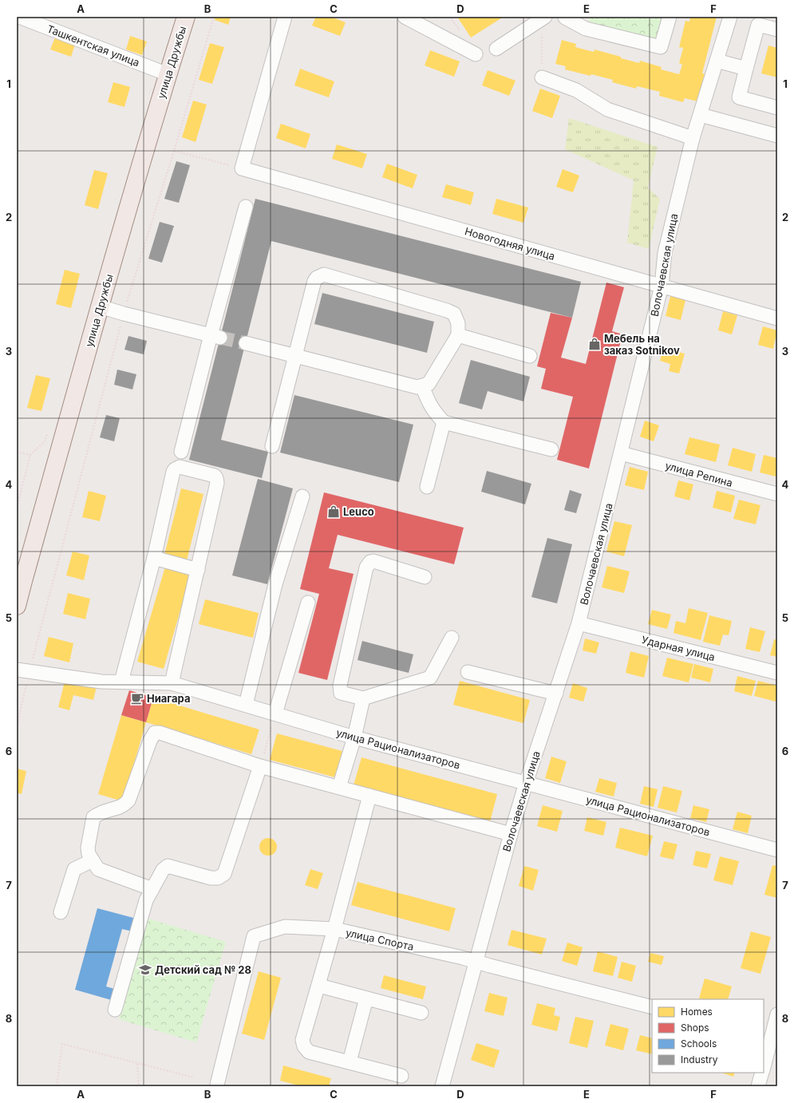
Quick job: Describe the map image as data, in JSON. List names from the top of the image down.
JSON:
{
  "streets": {
    "main road": ["улица Дружбы"],
    "street": [
      "Ташкентская улица",
      "Новогодняя улица",
      "Волочаевская улица",
      "улица Репина",
      "Ударная улица",
      "улица Рационализаторов",
      "улица Спорта"
    ]
  },
  "crossings": [
    ["Ташкентская улица", "улица Дружбы"],
    ["Новогодняя улица", "Волочаевская улица"],
    ["Волочаевская улица", "улица Репина"],
    ["Волочаевская улица", "Ударная улица"],
    ["Волочаевская улица", "улица Рационализаторов"],
    ["Волочаевская улица", "улица Спорта"]
  ],
  "places": {
    "shop": ["Мебель на заказ Sotnikov", "Leuco"],
    "cafe": ["Ниагара"],
    "school or university": ["Детский сад № 28"]
  },
  "legend": [
    "Homes",
    "Shops",
    "Schools",
    "Industry"
  ],
  "grid": {
    "columns": [
      "A",
      "B",
      "C",
      "D",
      "E",
      "F"
    ],
    "rows": [
      "1",
      "2",
      "3",
      "4",
      "5",
      "6",
      "7",
      "8"
    ]
  }
}
